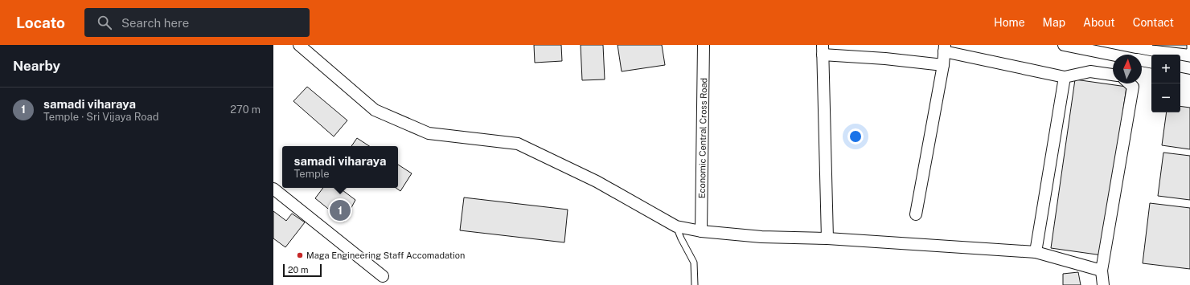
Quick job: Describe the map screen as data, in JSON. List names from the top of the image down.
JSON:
{
  "streets": {
    "street": ["Economic Central Cross Road"]
  },
  "places": ["Maga Engineering Staff Accomadation"],
  "scale_bar": "20 m",
  "north": "top",
  "page": {
    "header": "Locato",
    "search": "Search here",
    "nav": [
      "Home",
      "Map",
      "About",
      "Contact"
    ],
    "heading": "Nearby",
    "map_buttons": ["+", "−"],
    "list": [
      {
        "mark": "1",
        "name": "samadi viharaya",
        "note": "Temple · Sri Vijaya Road",
        "value": "270 m"
      }
    ],
    "popup": ["samadi viharaya", "Temple"],
    "pins": "1",
    "scale": "20 m"
  }
}
